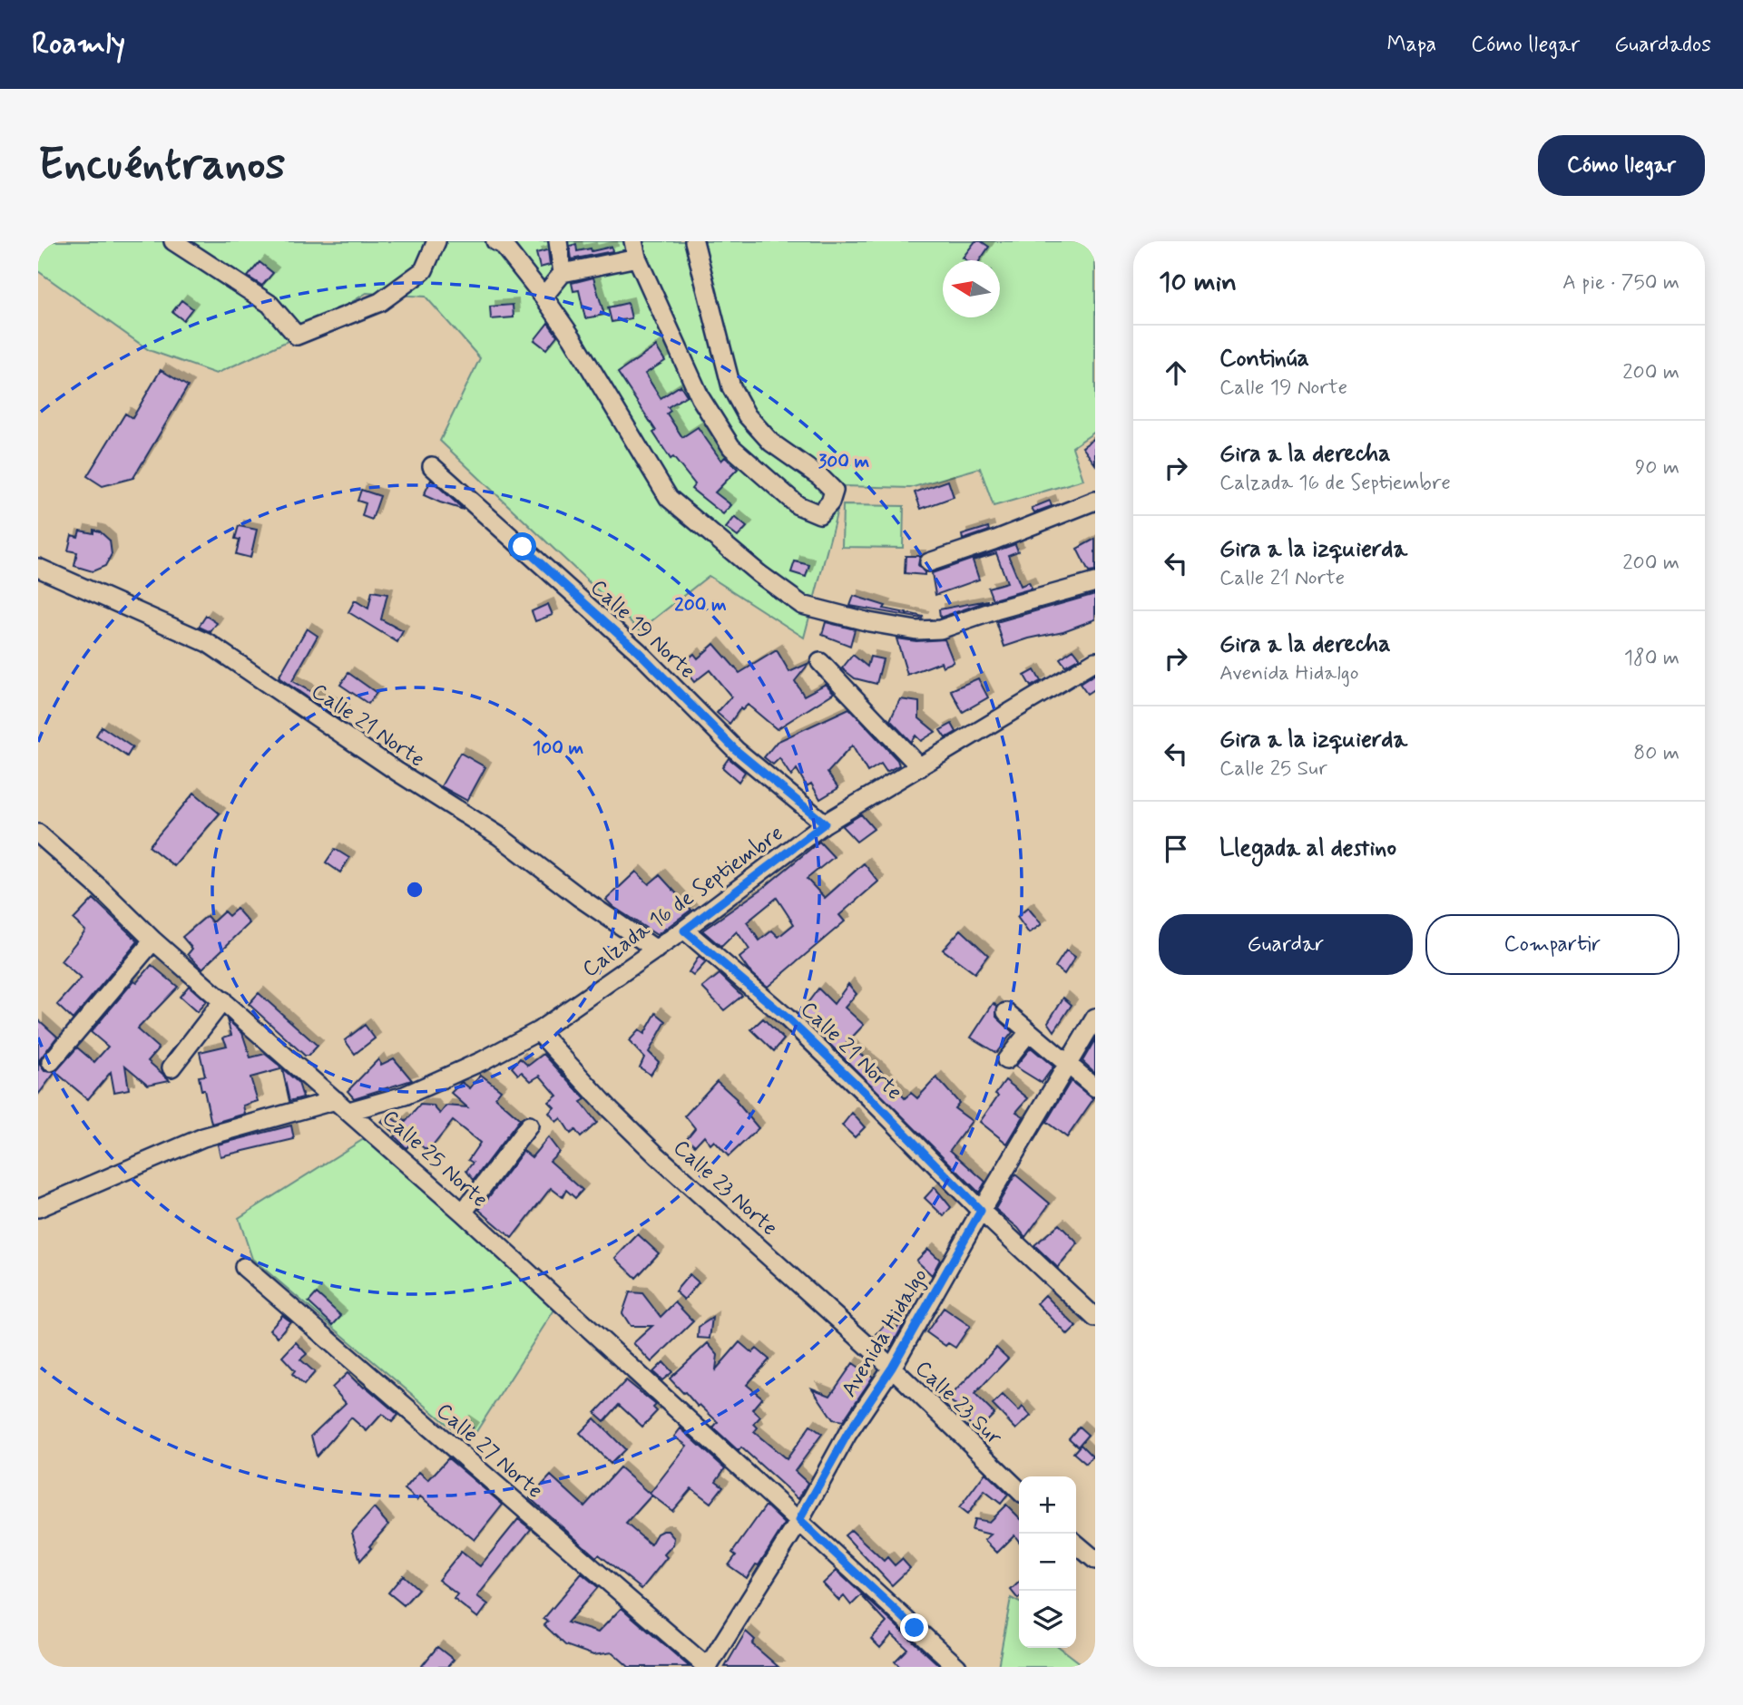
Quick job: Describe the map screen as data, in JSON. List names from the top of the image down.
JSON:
{
  "streets": {
    "street": [
      "Calle 19 Norte",
      "Calle 21 Norte",
      "Calzada 16 de Septiembre",
      "Calle 25 Norte",
      "Calle 23 Norte",
      "Avenida Hidalgo",
      "Calle 23 Sur",
      "Calle 27 Norte"
    ]
  },
  "crossings": [
    ["Calle 19 Norte", "Calzada 16 de Septiembre"],
    ["Calle 21 Norte", "Calzada 16 de Septiembre"],
    ["Calle 21 Norte", "Avenida Hidalgo"],
    ["Calzada 16 de Septiembre", "Calle 25 Norte"],
    ["Calzada 16 de Septiembre", "Calle 23 Norte"],
    ["Calle 25 Norte", "Avenida Hidalgo"],
    ["Calle 23 Norte", "Avenida Hidalgo"],
    ["Calle 23 Norte", "Calle 23 Sur"],
    ["Avenida Hidalgo", "Calle 23 Sur"],
    ["Avenida Hidalgo", "Calle 27 Norte"]
  ],
  "north": "left",
  "page": {
    "header": "Roamly",
    "nav": ["Mapa", "Cómo llegar", "Guardados"],
    "buttons": [
      "Cómo llegar",
      ["Guardar", "Compartir"]
    ],
    "title": "Encuéntranos",
    "heading": ["10 min", "A pie · 750 m"],
    "list": [
      ["Continúa", "Calle 19 Norte", "200 m"],
      ["Gira a la derecha", "Calzada 16 de Septiembre", "90 m"],
      ["Gira a la izquierda", "Calle 21 Norte", "200 m"],
      ["Gira a la derecha", "Avenida Hidalgo", "180 m"],
      ["Gira a la izquierda", "Calle 25 Sur", "80 m"],
      "Llegada al destino"
    ],
    "map_buttons": ["+", "−"]
  },
  "rings": ["300 m", "200 m", "100 m"]
}
